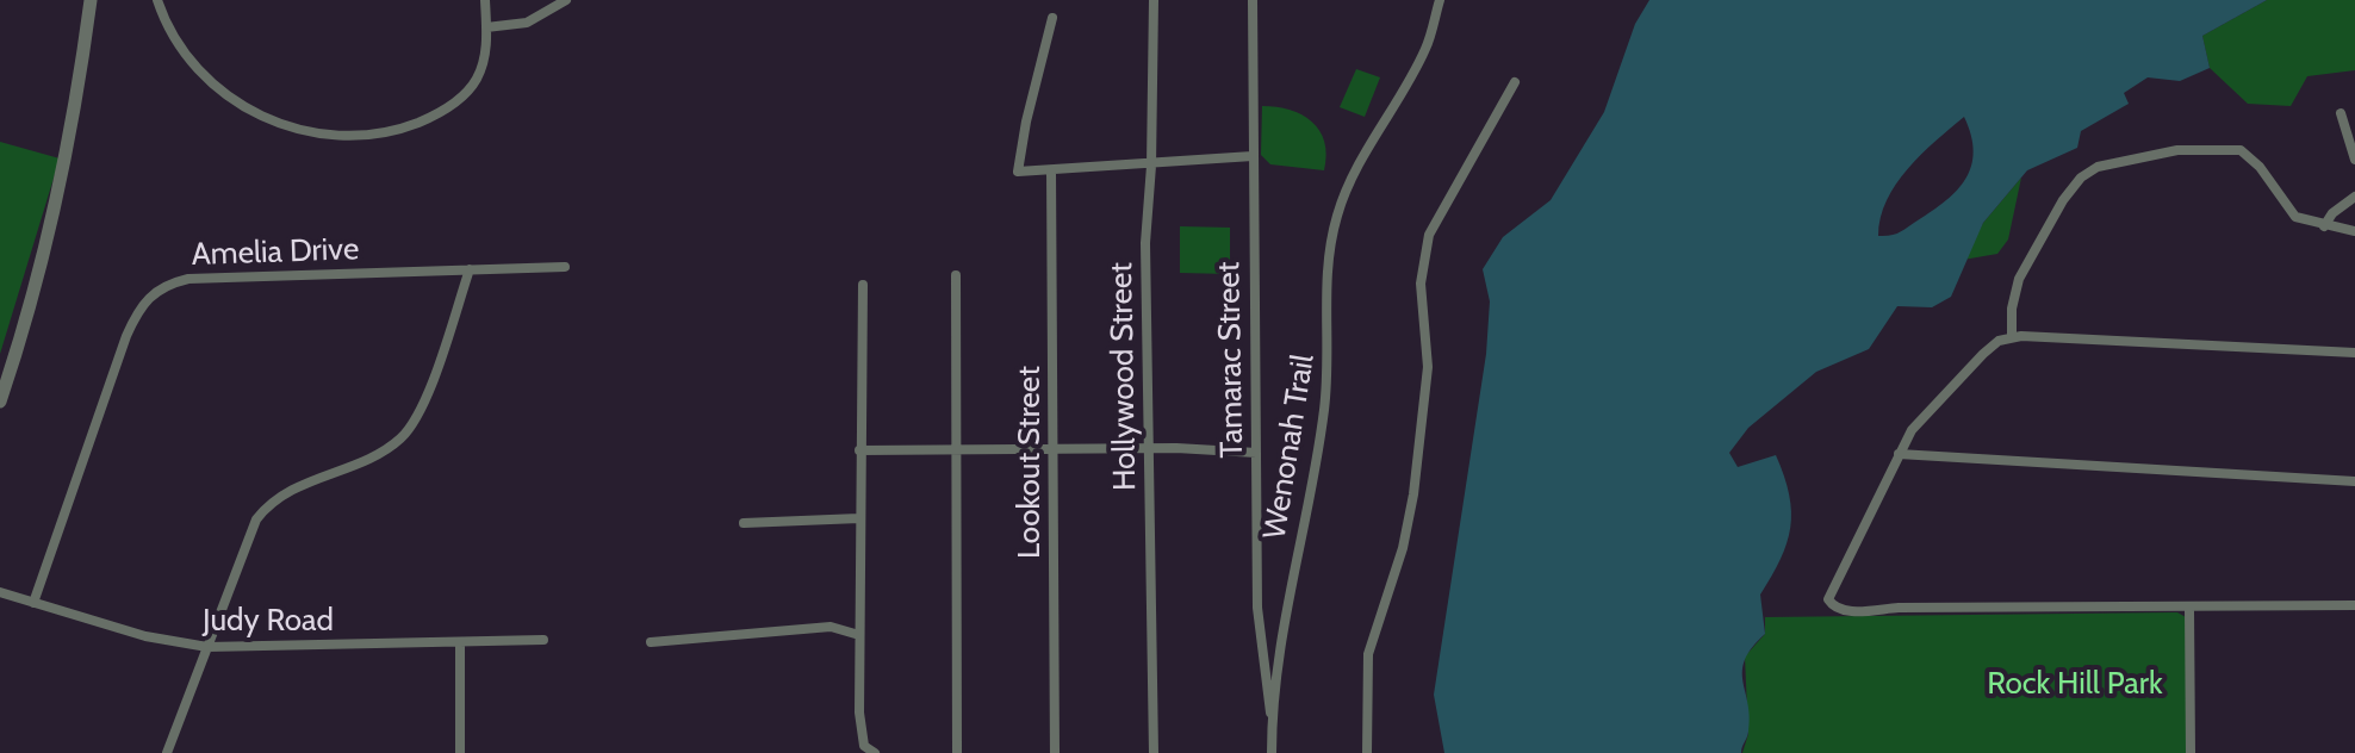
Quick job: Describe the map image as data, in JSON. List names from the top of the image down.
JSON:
{
  "streets": {
    "street": [
      "Amelia Drive",
      "Tamarac Street",
      "Hollywood Street",
      "Wenonah Trail",
      "Lookout Street",
      "Judy Road"
    ]
  },
  "crossings": [
    ["Amelia Drive", "Judy Road"],
    ["Tamarac Street", "Wenonah Trail"]
  ],
  "parks": ["Rock Hill Park"]
}
